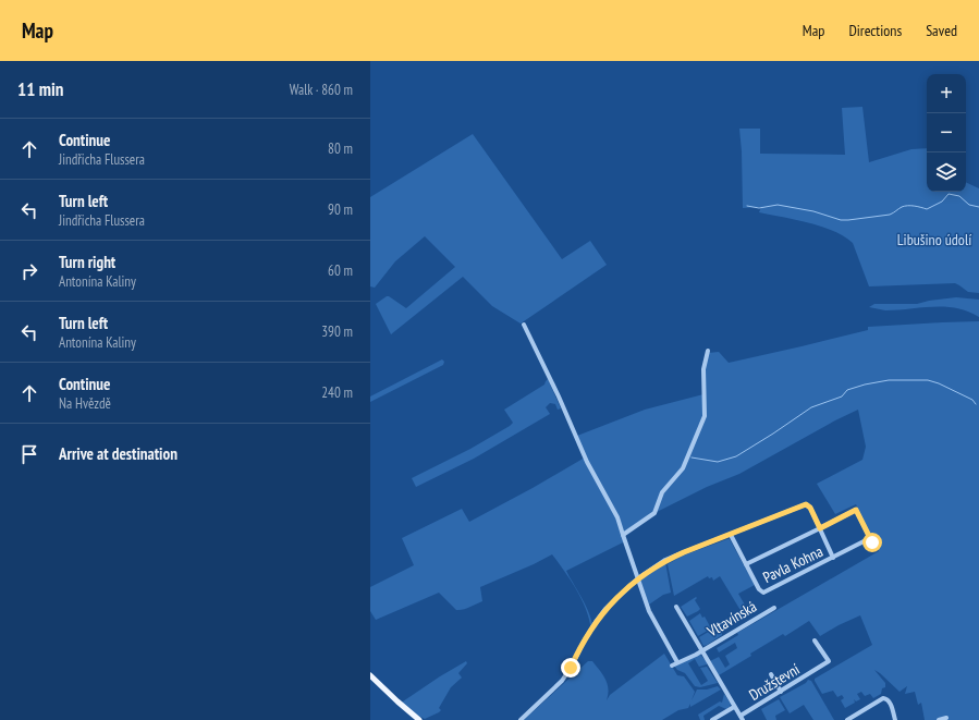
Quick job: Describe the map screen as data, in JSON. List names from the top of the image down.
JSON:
{
  "streets": {
    "street": ["Pavla Kohna", "Vltavínská", "Družstevní"]
  },
  "crossings": [
    ["Vltavínská", "Družstevní"]
  ],
  "parks": ["Libušino údolí"],
  "page": {
    "header": "Map",
    "nav": ["Map", "Directions", "Saved"],
    "heading": ["11 min", "Walk · 860 m"],
    "map_buttons": ["+", "−"],
    "list": [
      ["Continue", "Jindřicha Flussera", "80 m"],
      ["Turn left", "Jindřicha Flussera", "90 m"],
      ["Turn right", "Antonína Kaliny", "60 m"],
      ["Turn left", "Antonína Kaliny", "390 m"],
      ["Continue", "Na Hvězdě", "240 m"],
      "Arrive at destination"
    ]
  }
}
